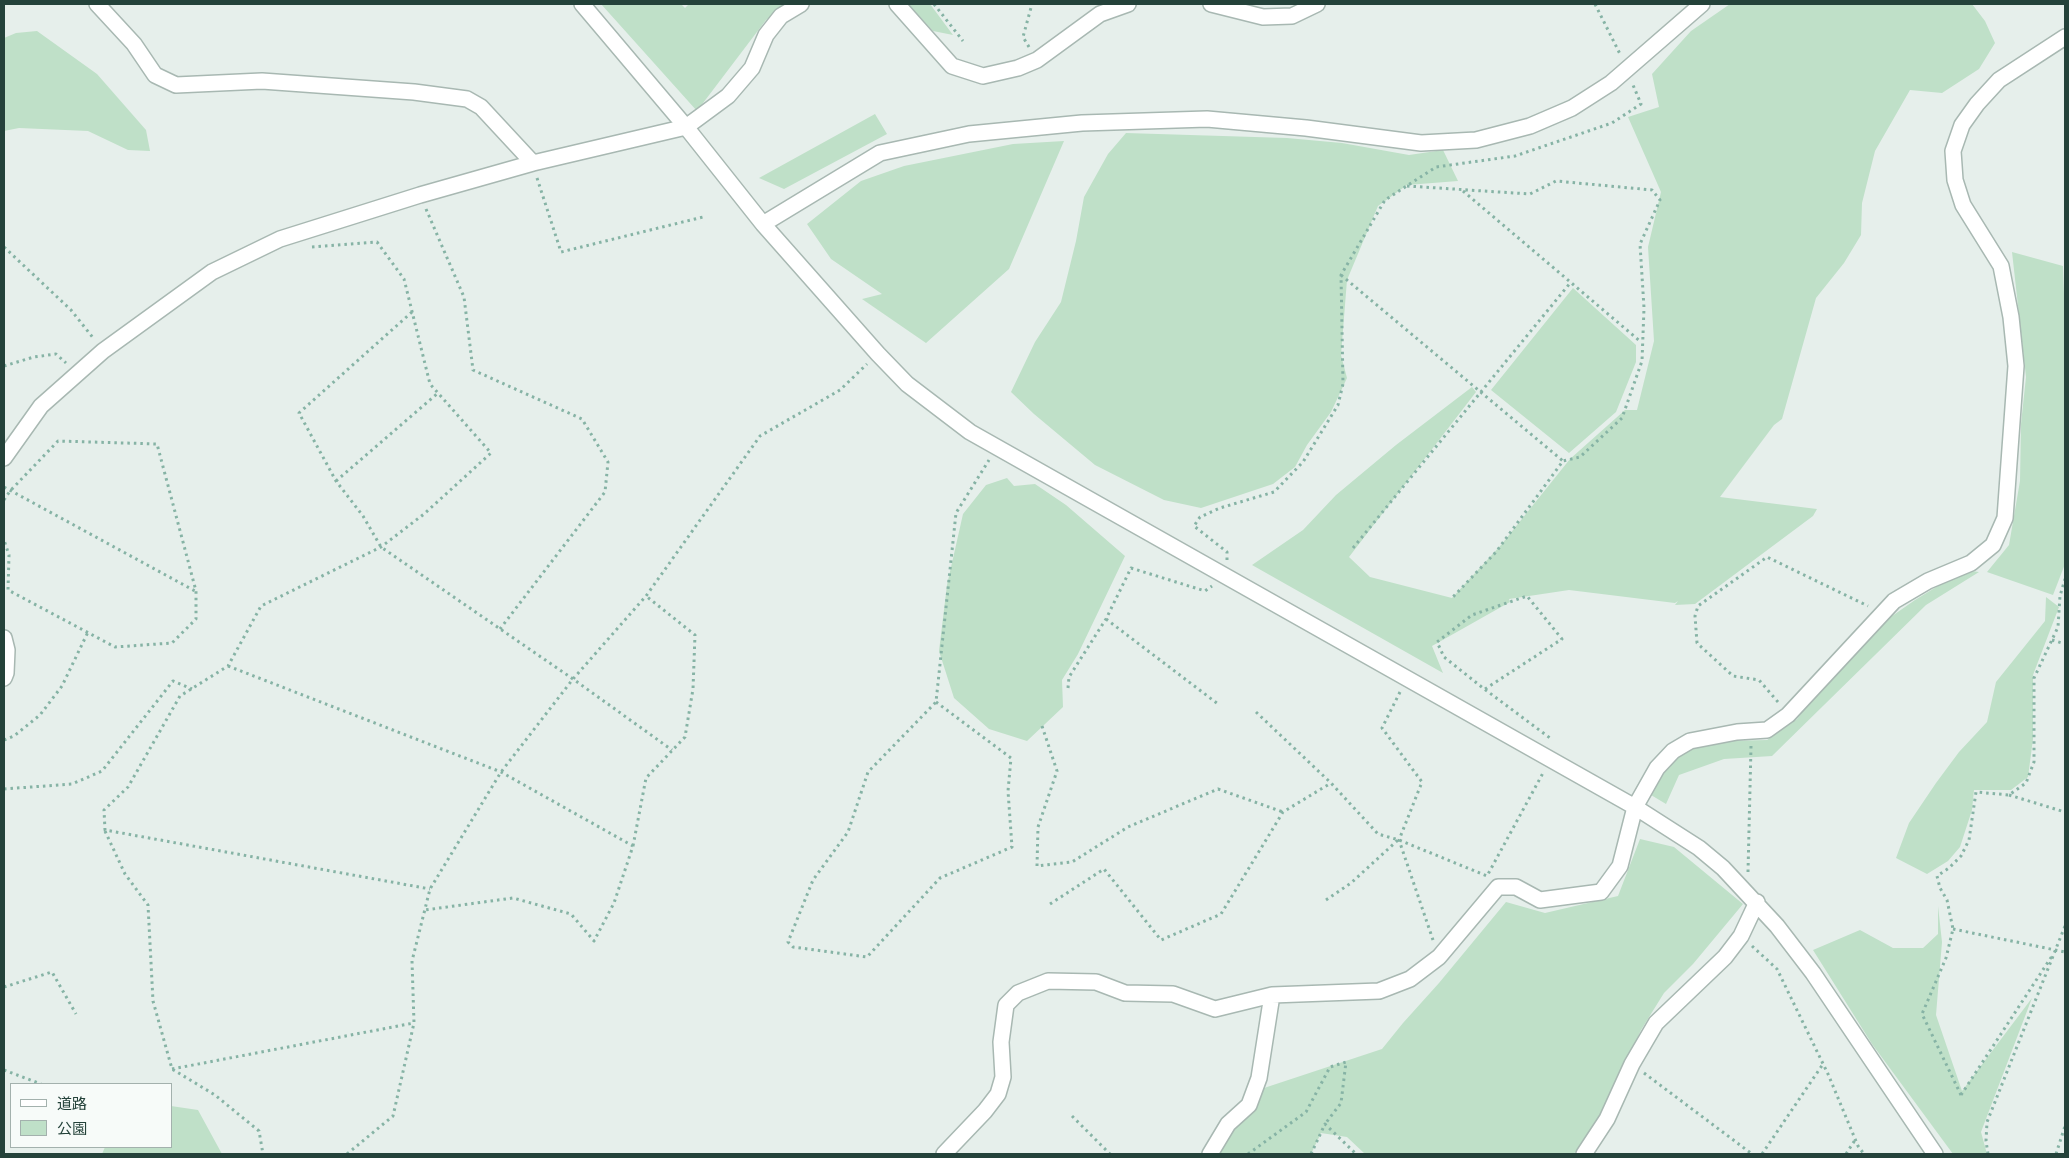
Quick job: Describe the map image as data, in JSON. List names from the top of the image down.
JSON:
{
  "legend": ["道路", "公園"]
}
